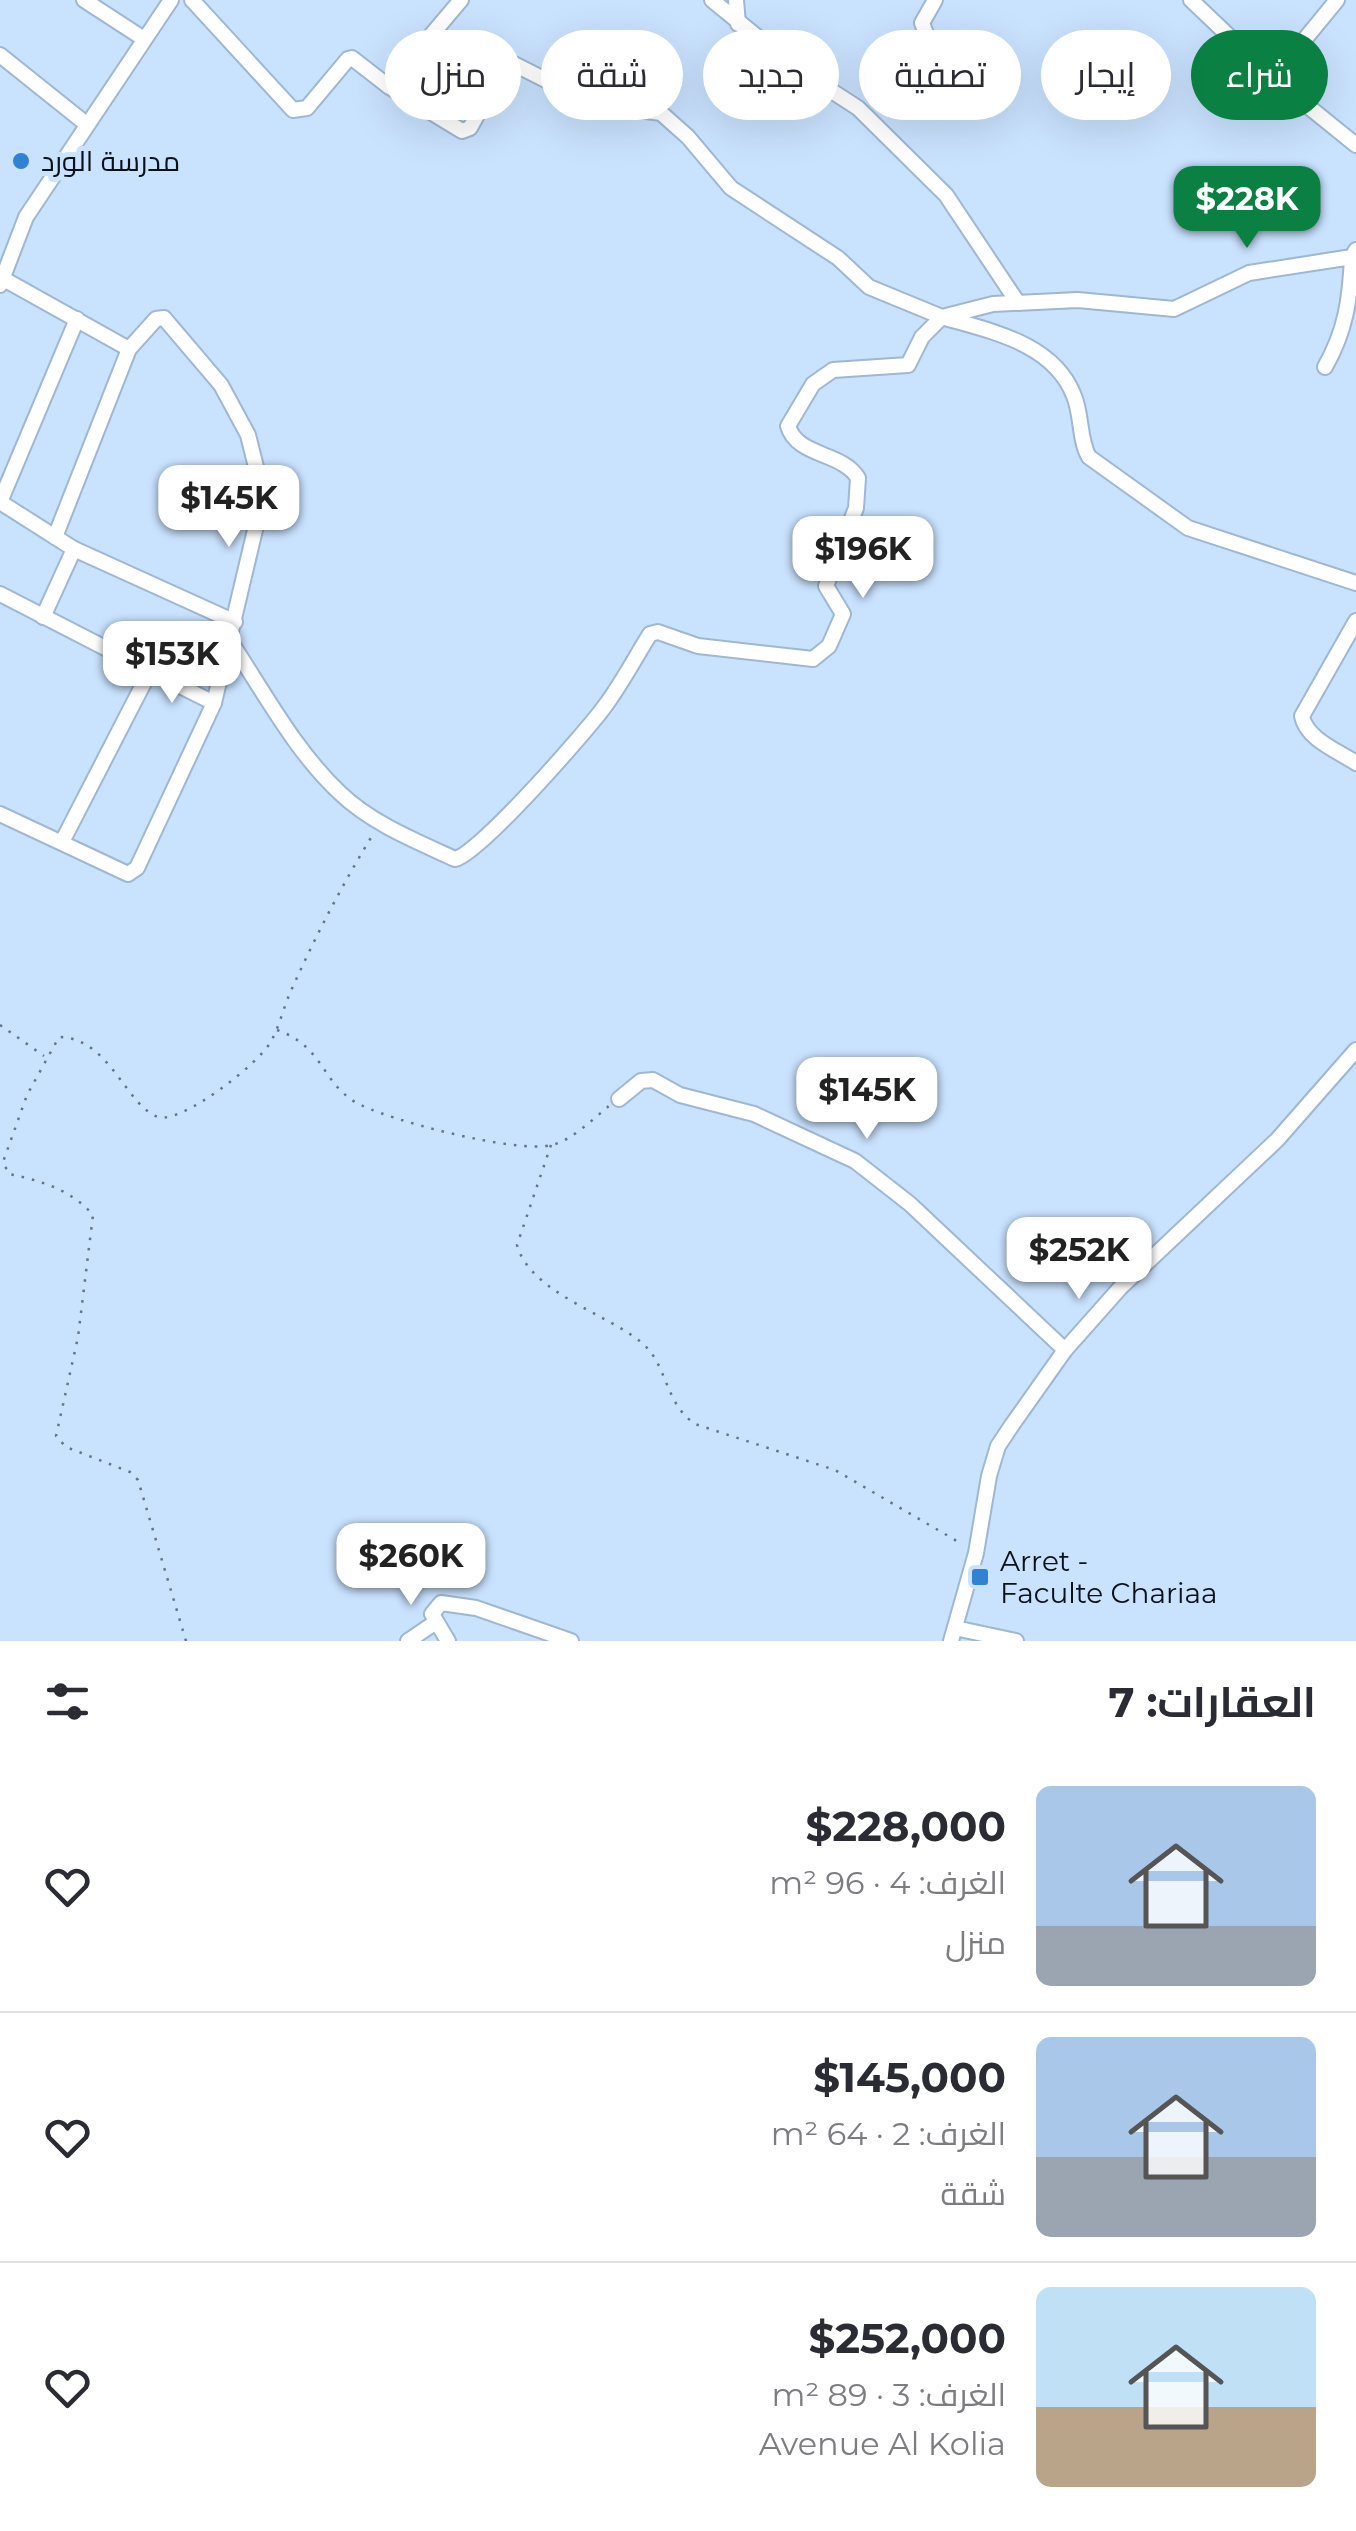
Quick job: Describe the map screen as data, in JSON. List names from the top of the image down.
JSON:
{
  "places": {
    "other": ["مدرسة الورد"],
    "transit": ["Arret - Faculte Chariaa"]
  },
  "page": {
    "chip": [
      "شراء",
      "إيجار",
      "تصفية",
      "جديد",
      "شقة",
      "منزل"
    ],
    "price": [
      "$228K",
      "$145K",
      "$196K",
      "$153K",
      "$145K",
      "$252K",
      "$260K"
    ],
    "heading": "العقارات: 7",
    "list": [
      {
        "name": "$228,000",
        "note": "الغرف: 4 · 96 m² · منزل"
      },
      {
        "name": "$145,000",
        "note": "الغرف: 2 · 64 m² · شقة"
      },
      {
        "name": "$252,000",
        "note": "الغرف: 3 · 89 m² · Avenue Al Kolia"
      }
    ]
  }
}
